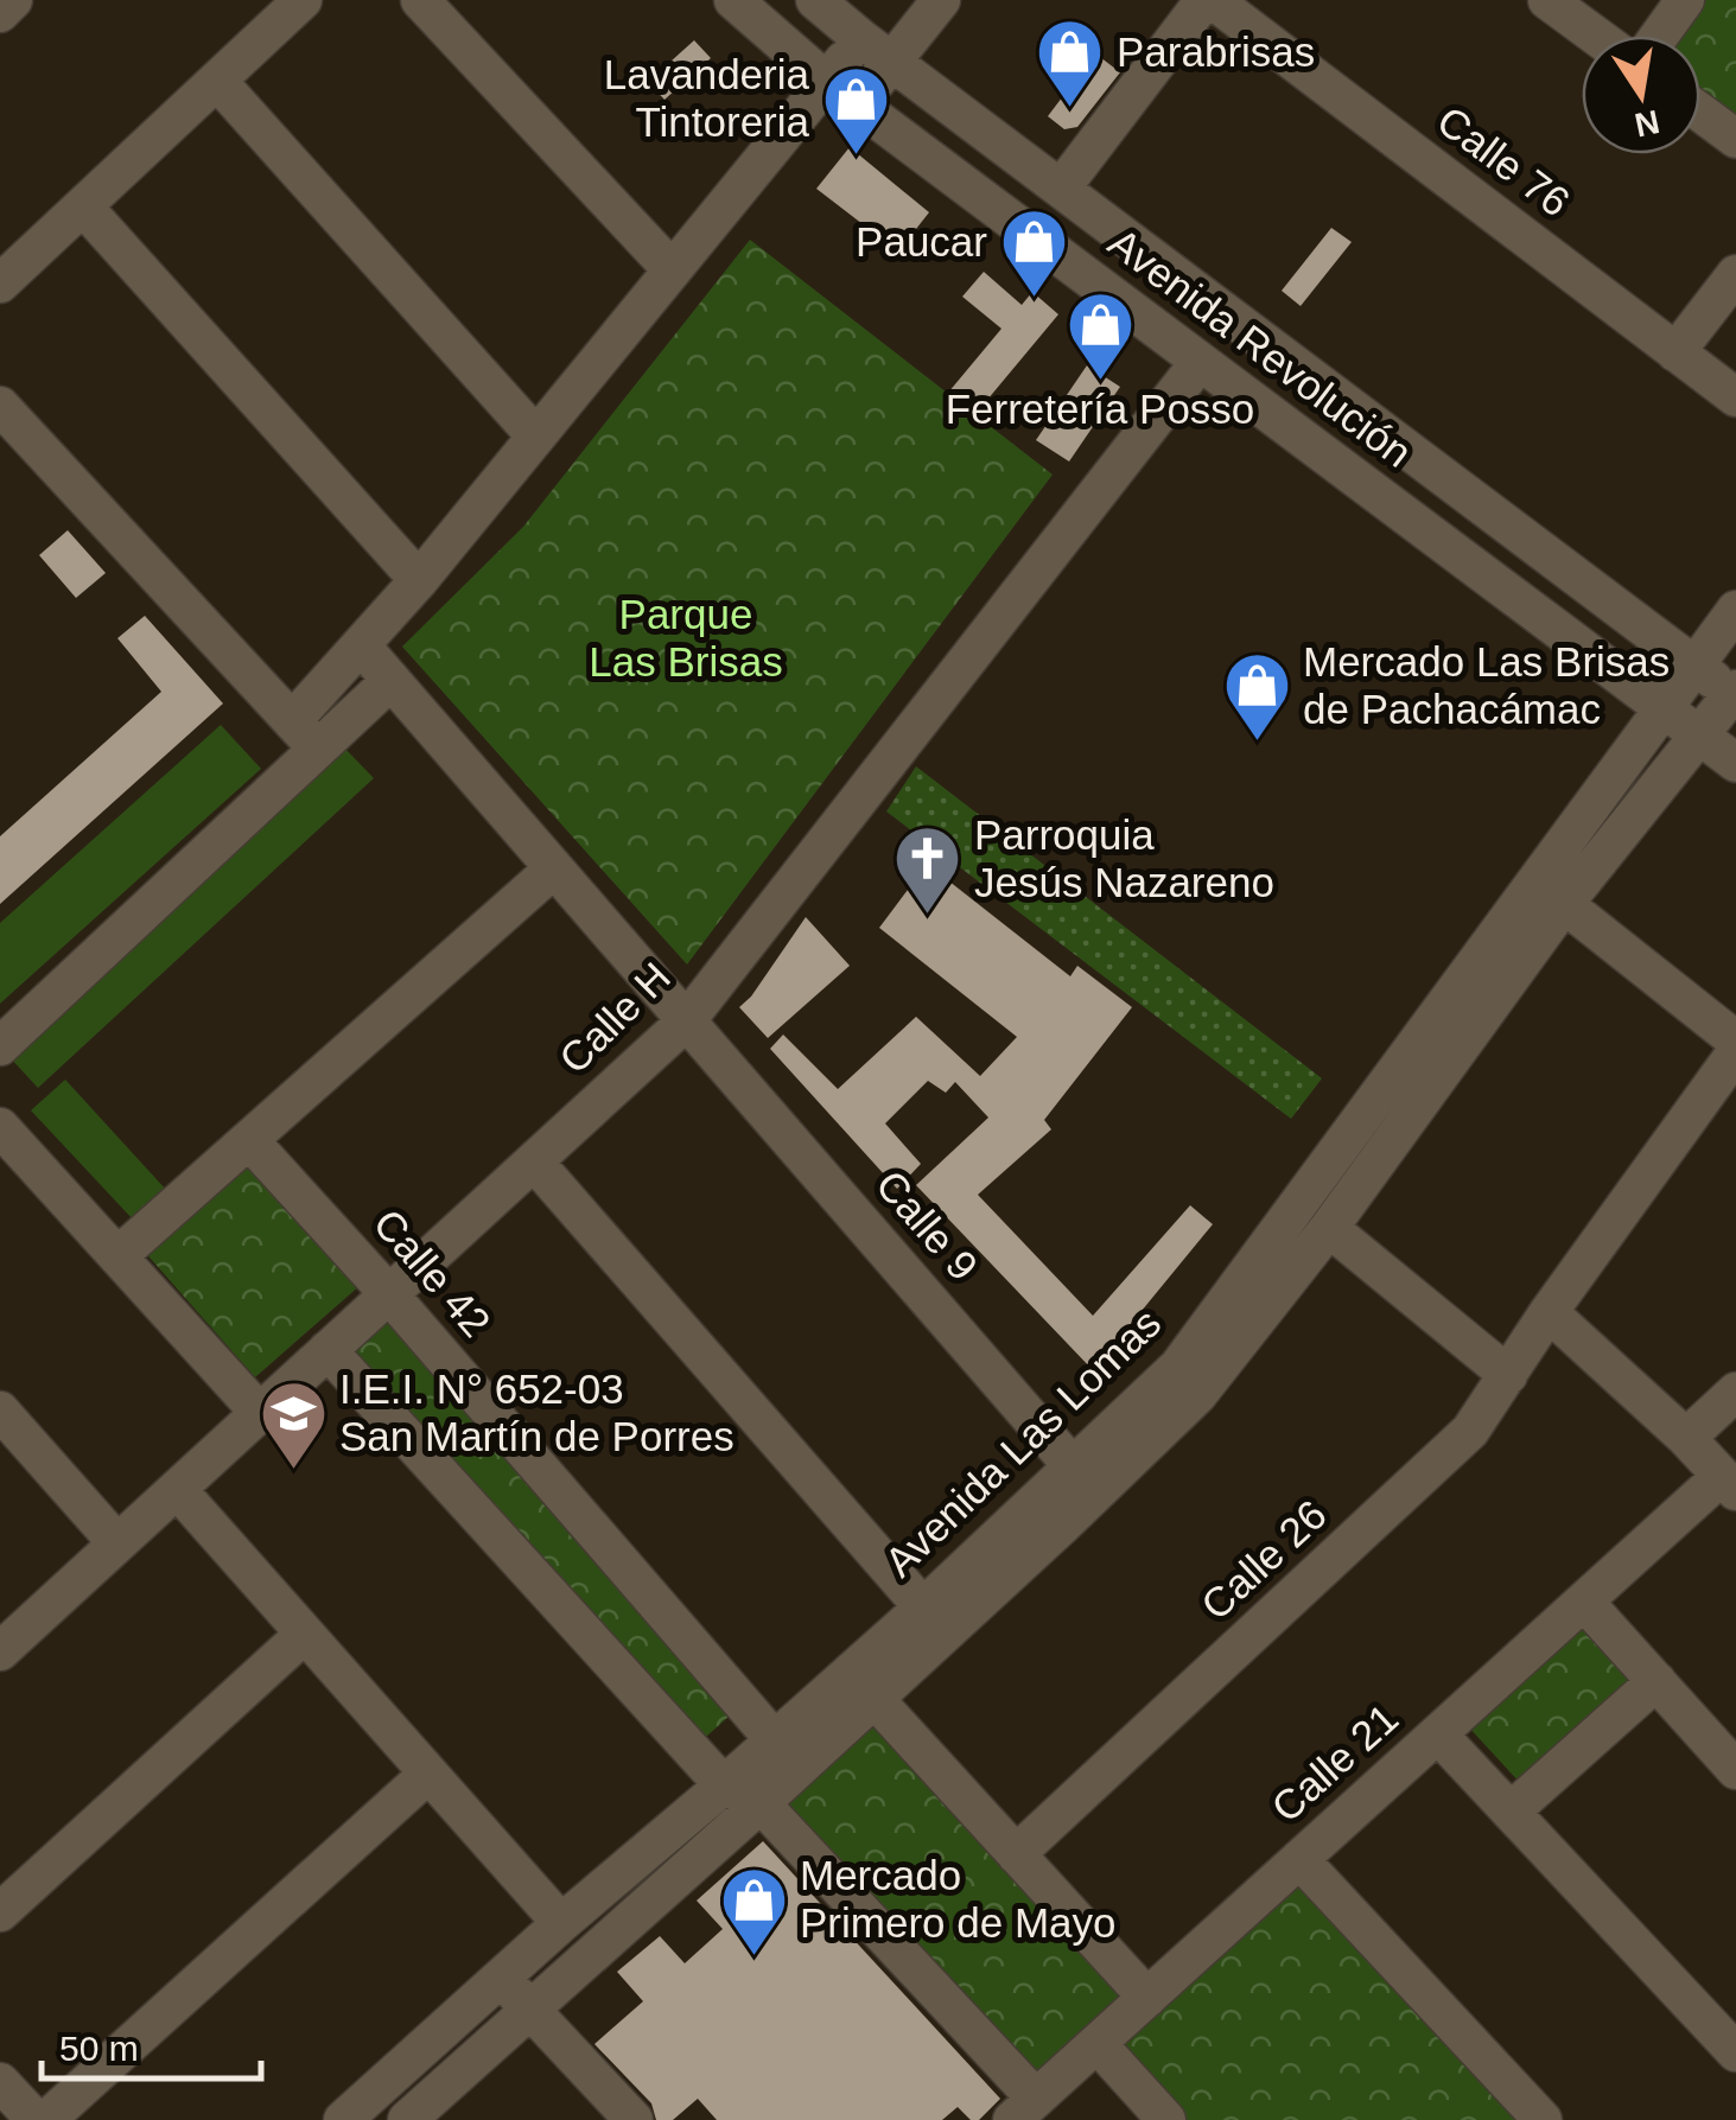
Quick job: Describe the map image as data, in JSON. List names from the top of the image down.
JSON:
{
  "streets": {
    "street": [
      "Calle 76",
      "Avenida Revolución",
      "Calle H",
      "Calle 9",
      "Calle 42",
      "Avenida Las Lomas",
      "Calle 26",
      "Calle 21"
    ]
  },
  "crossings": [
    ["Avenida Revolución", "Calle H"],
    ["Avenida Revolución", "Avenida Las Lomas"],
    ["Calle H", "Calle 9"],
    ["Calle H", "Calle 42"],
    ["Calle 9", "Avenida Las Lomas"],
    ["Calle 42", "Avenida Las Lomas"]
  ],
  "parks": ["Parque Las Brisas"],
  "places": {
    "shop": [
      "Parabrisas",
      "Lavanderia Tintoreria",
      "Paucar",
      "Ferretería Posso",
      "Mercado Las Brisas de Pachacámac",
      "Mercado Primero de Mayo"
    ],
    "church": ["Parroquia Jesús Nazareno"],
    "school or university": ["I.E.I. N° 652-03 San Martín de Porres"]
  },
  "scale_bar": "50 m",
  "north": "bottom"
}
